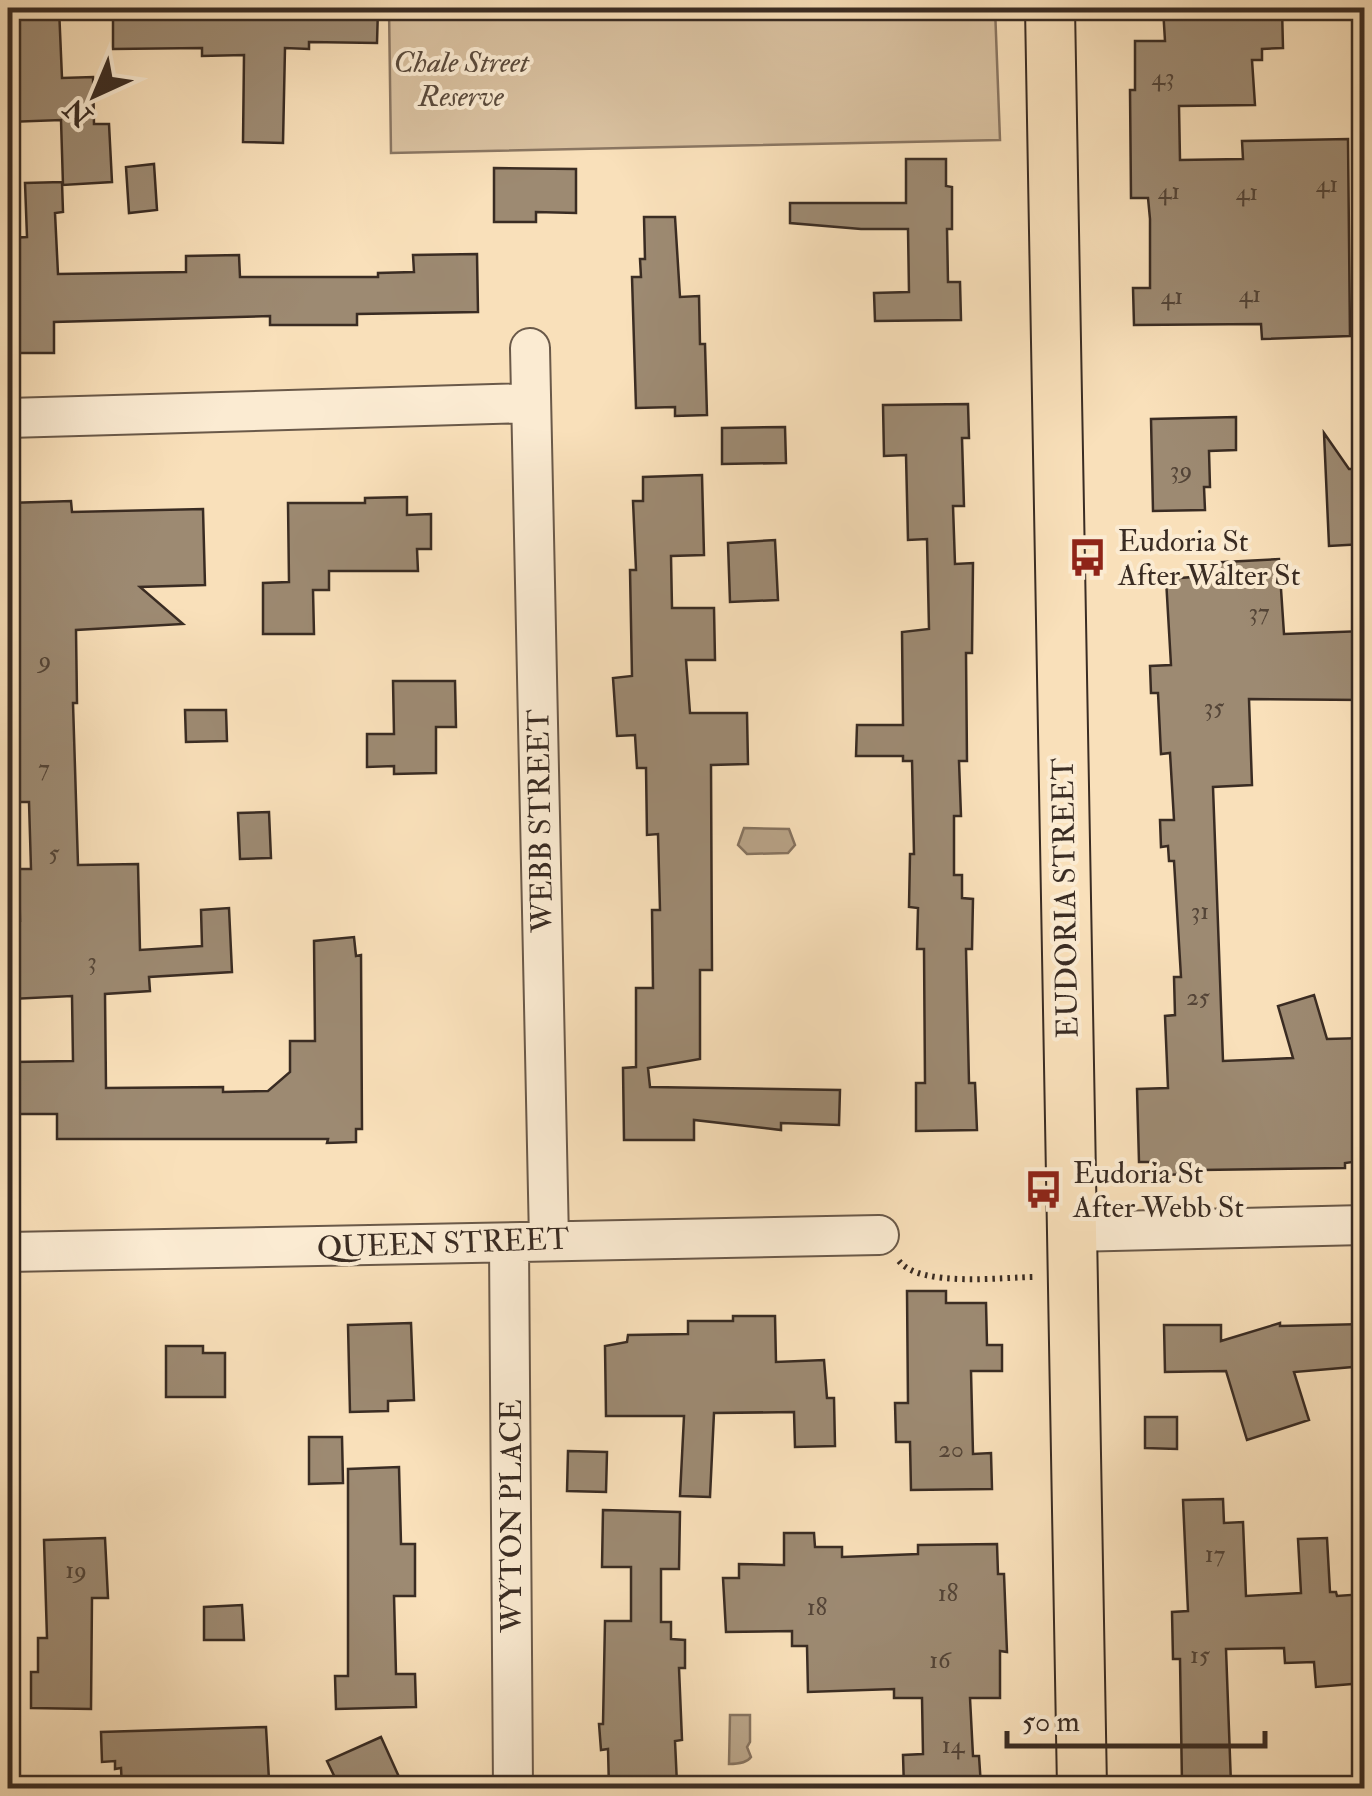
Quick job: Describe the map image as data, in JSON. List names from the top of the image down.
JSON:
{
  "streets": {
    "main road": ["EUDORIA STREET"],
    "street": ["WEBB STREET", "QUEEN STREET", "WYTON PLACE"]
  },
  "crossings": [
    ["WEBB STREET", "QUEEN STREET"],
    ["QUEEN STREET", "WYTON PLACE"]
  ],
  "parks": ["Chale Street Reserve"],
  "places": {
    "bus stop": ["Eudoria St After Walter St", "Eudoria St After Webb St"]
  },
  "house_numbers": [
    "43",
    "41",
    "41",
    "41",
    "41",
    "41",
    "39",
    "37",
    "9",
    "35",
    "7",
    "5",
    "31",
    "3",
    "25",
    "20",
    "17",
    "19",
    "18",
    "18",
    "15",
    "16",
    "14"
  ],
  "scale_bar": "50 m",
  "north": "bottom left"
}
